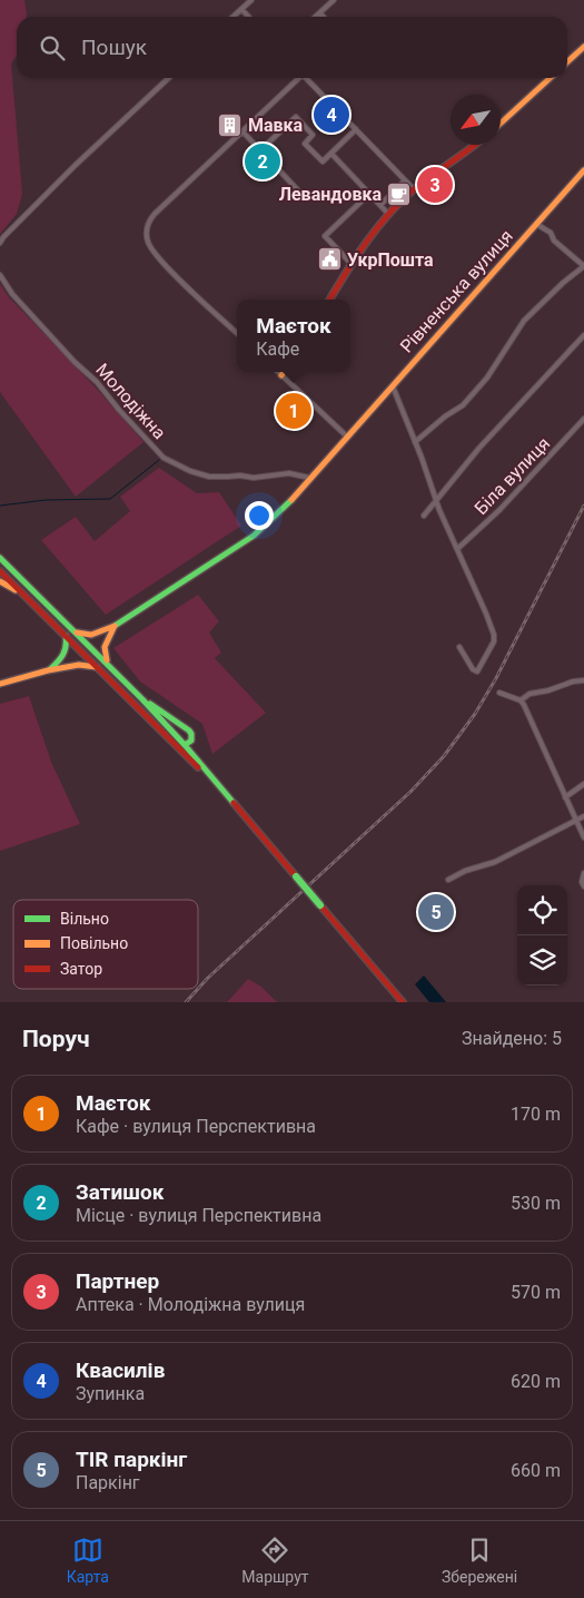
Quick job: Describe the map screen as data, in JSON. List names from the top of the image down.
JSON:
{
  "streets": {
    "main road": ["Рівненська вулиця"],
    "street": ["Молодіжна", "Біла вулиця"]
  },
  "crossings": [
    ["Рівненська вулиця", "Молодіжна"]
  ],
  "places": {
    "building": ["Мавка"],
    "cafe": ["Левандовка"],
    "public building": ["УкрПошта"]
  },
  "legend": ["Вільно", "Повільно", "Затор"],
  "north": "bottom left",
  "page": {
    "search": "Пошук",
    "pins": [
      "4",
      "2",
      "3",
      "1",
      "5"
    ],
    "popup": ["Маєток", "Кафе"],
    "heading": ["Поруч", "Знайдено: 5"],
    "list": [
      {
        "mark": "1",
        "name": "Маєток",
        "note": "Кафе · вулиця Перспективна",
        "value": "170 m"
      },
      {
        "mark": "2",
        "name": "Затишок",
        "note": "Місце · вулиця Перспективна",
        "value": "530 m"
      },
      {
        "mark": "3",
        "name": "Партнер",
        "note": "Аптека · Молодіжна вулиця",
        "value": "570 m"
      },
      {
        "mark": "4",
        "name": "Квасилів",
        "note": "Зупинка",
        "value": "620 m"
      },
      {
        "mark": "5",
        "name": "TIR паркінг",
        "note": "Паркінг",
        "value": "660 m"
      }
    ],
    "nav": ["Карта", "Маршрут", "Збережені"]
  }
}
